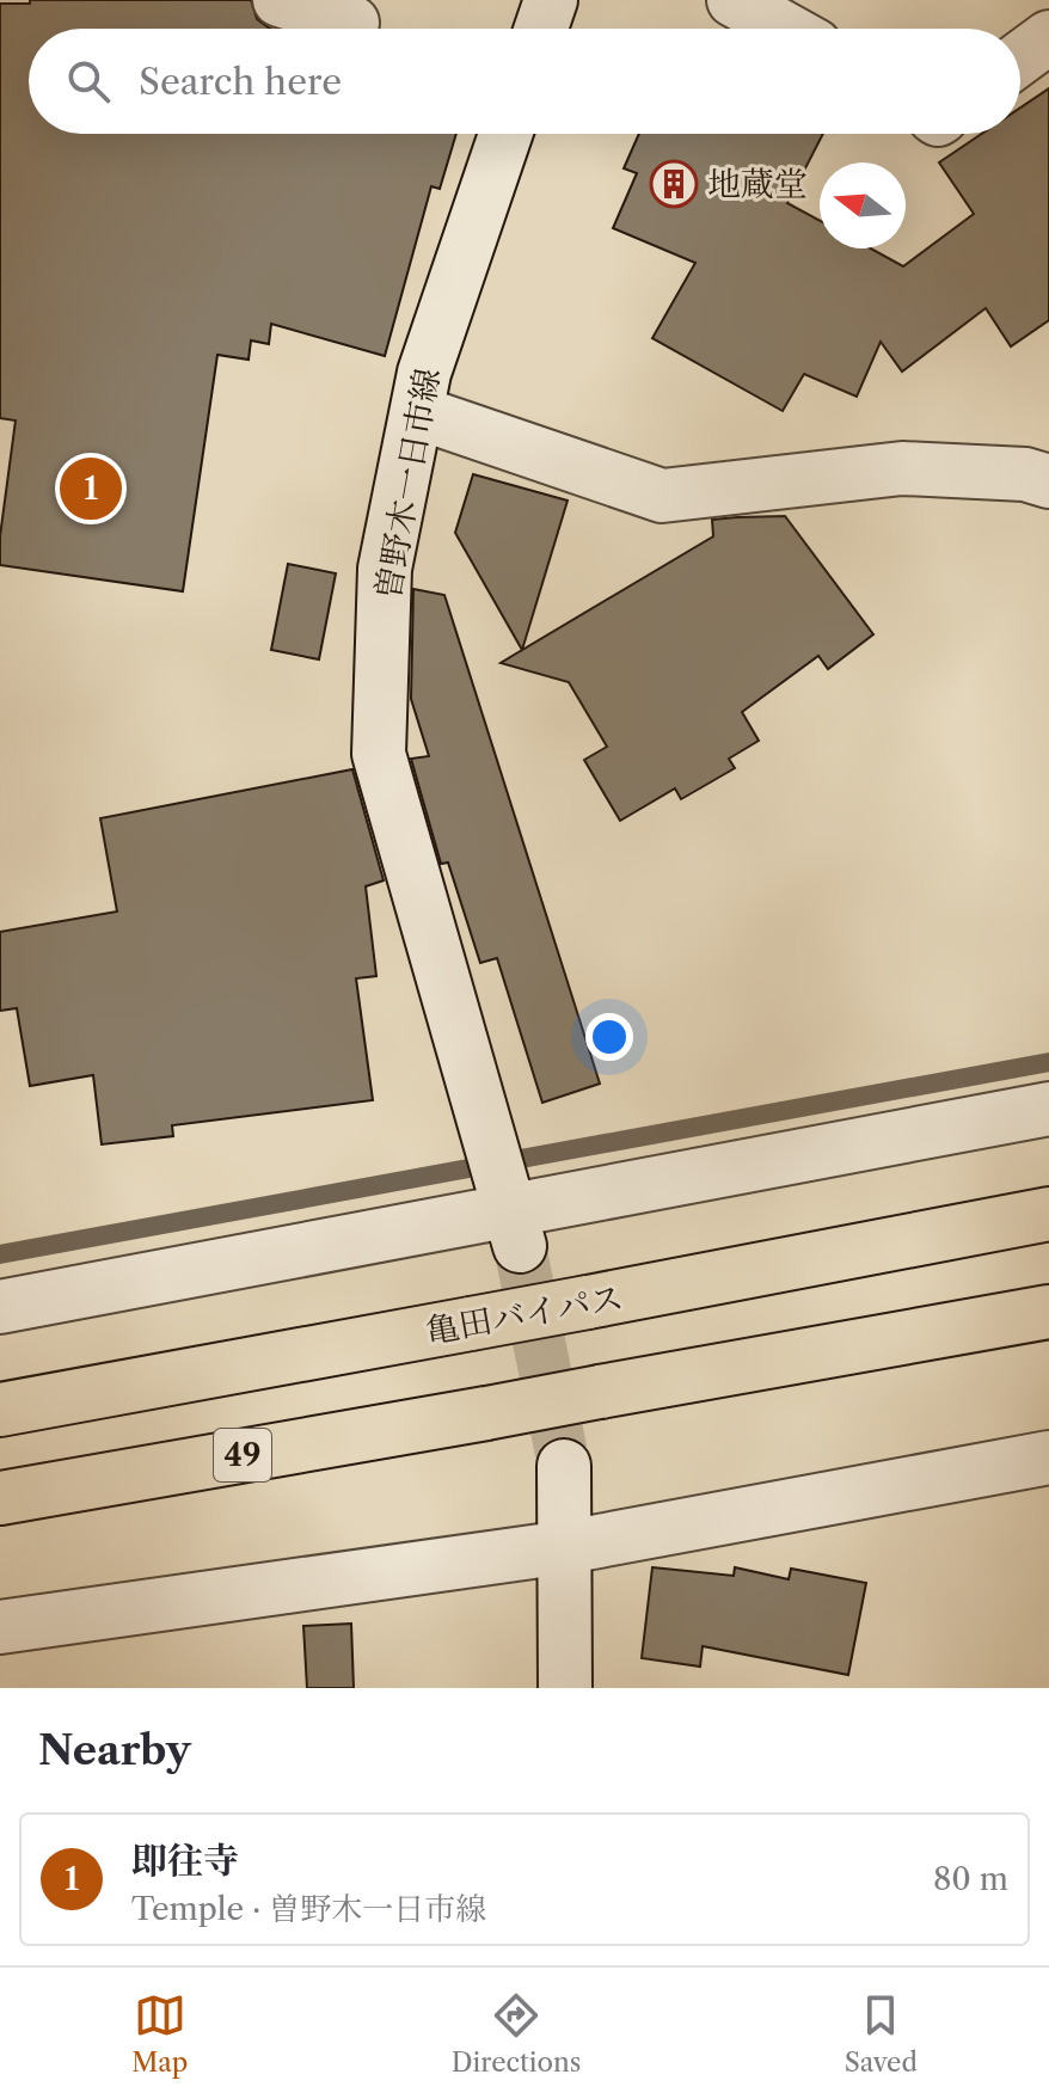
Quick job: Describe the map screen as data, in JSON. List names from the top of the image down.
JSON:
{
  "streets": {
    "highway": ["亀田バイパス", "49"],
    "street": ["曽野木一日市線"]
  },
  "places": {
    "building": ["地蔵堂"]
  },
  "north": "left",
  "page": {
    "search": "Search here",
    "pins": "1",
    "heading": "Nearby",
    "list": [
      {
        "mark": "1",
        "name": "即往寺",
        "note": "Temple · 曽野木一日市線",
        "value": "80 m"
      }
    ],
    "nav": ["Map", "Directions", "Saved"]
  }
}
